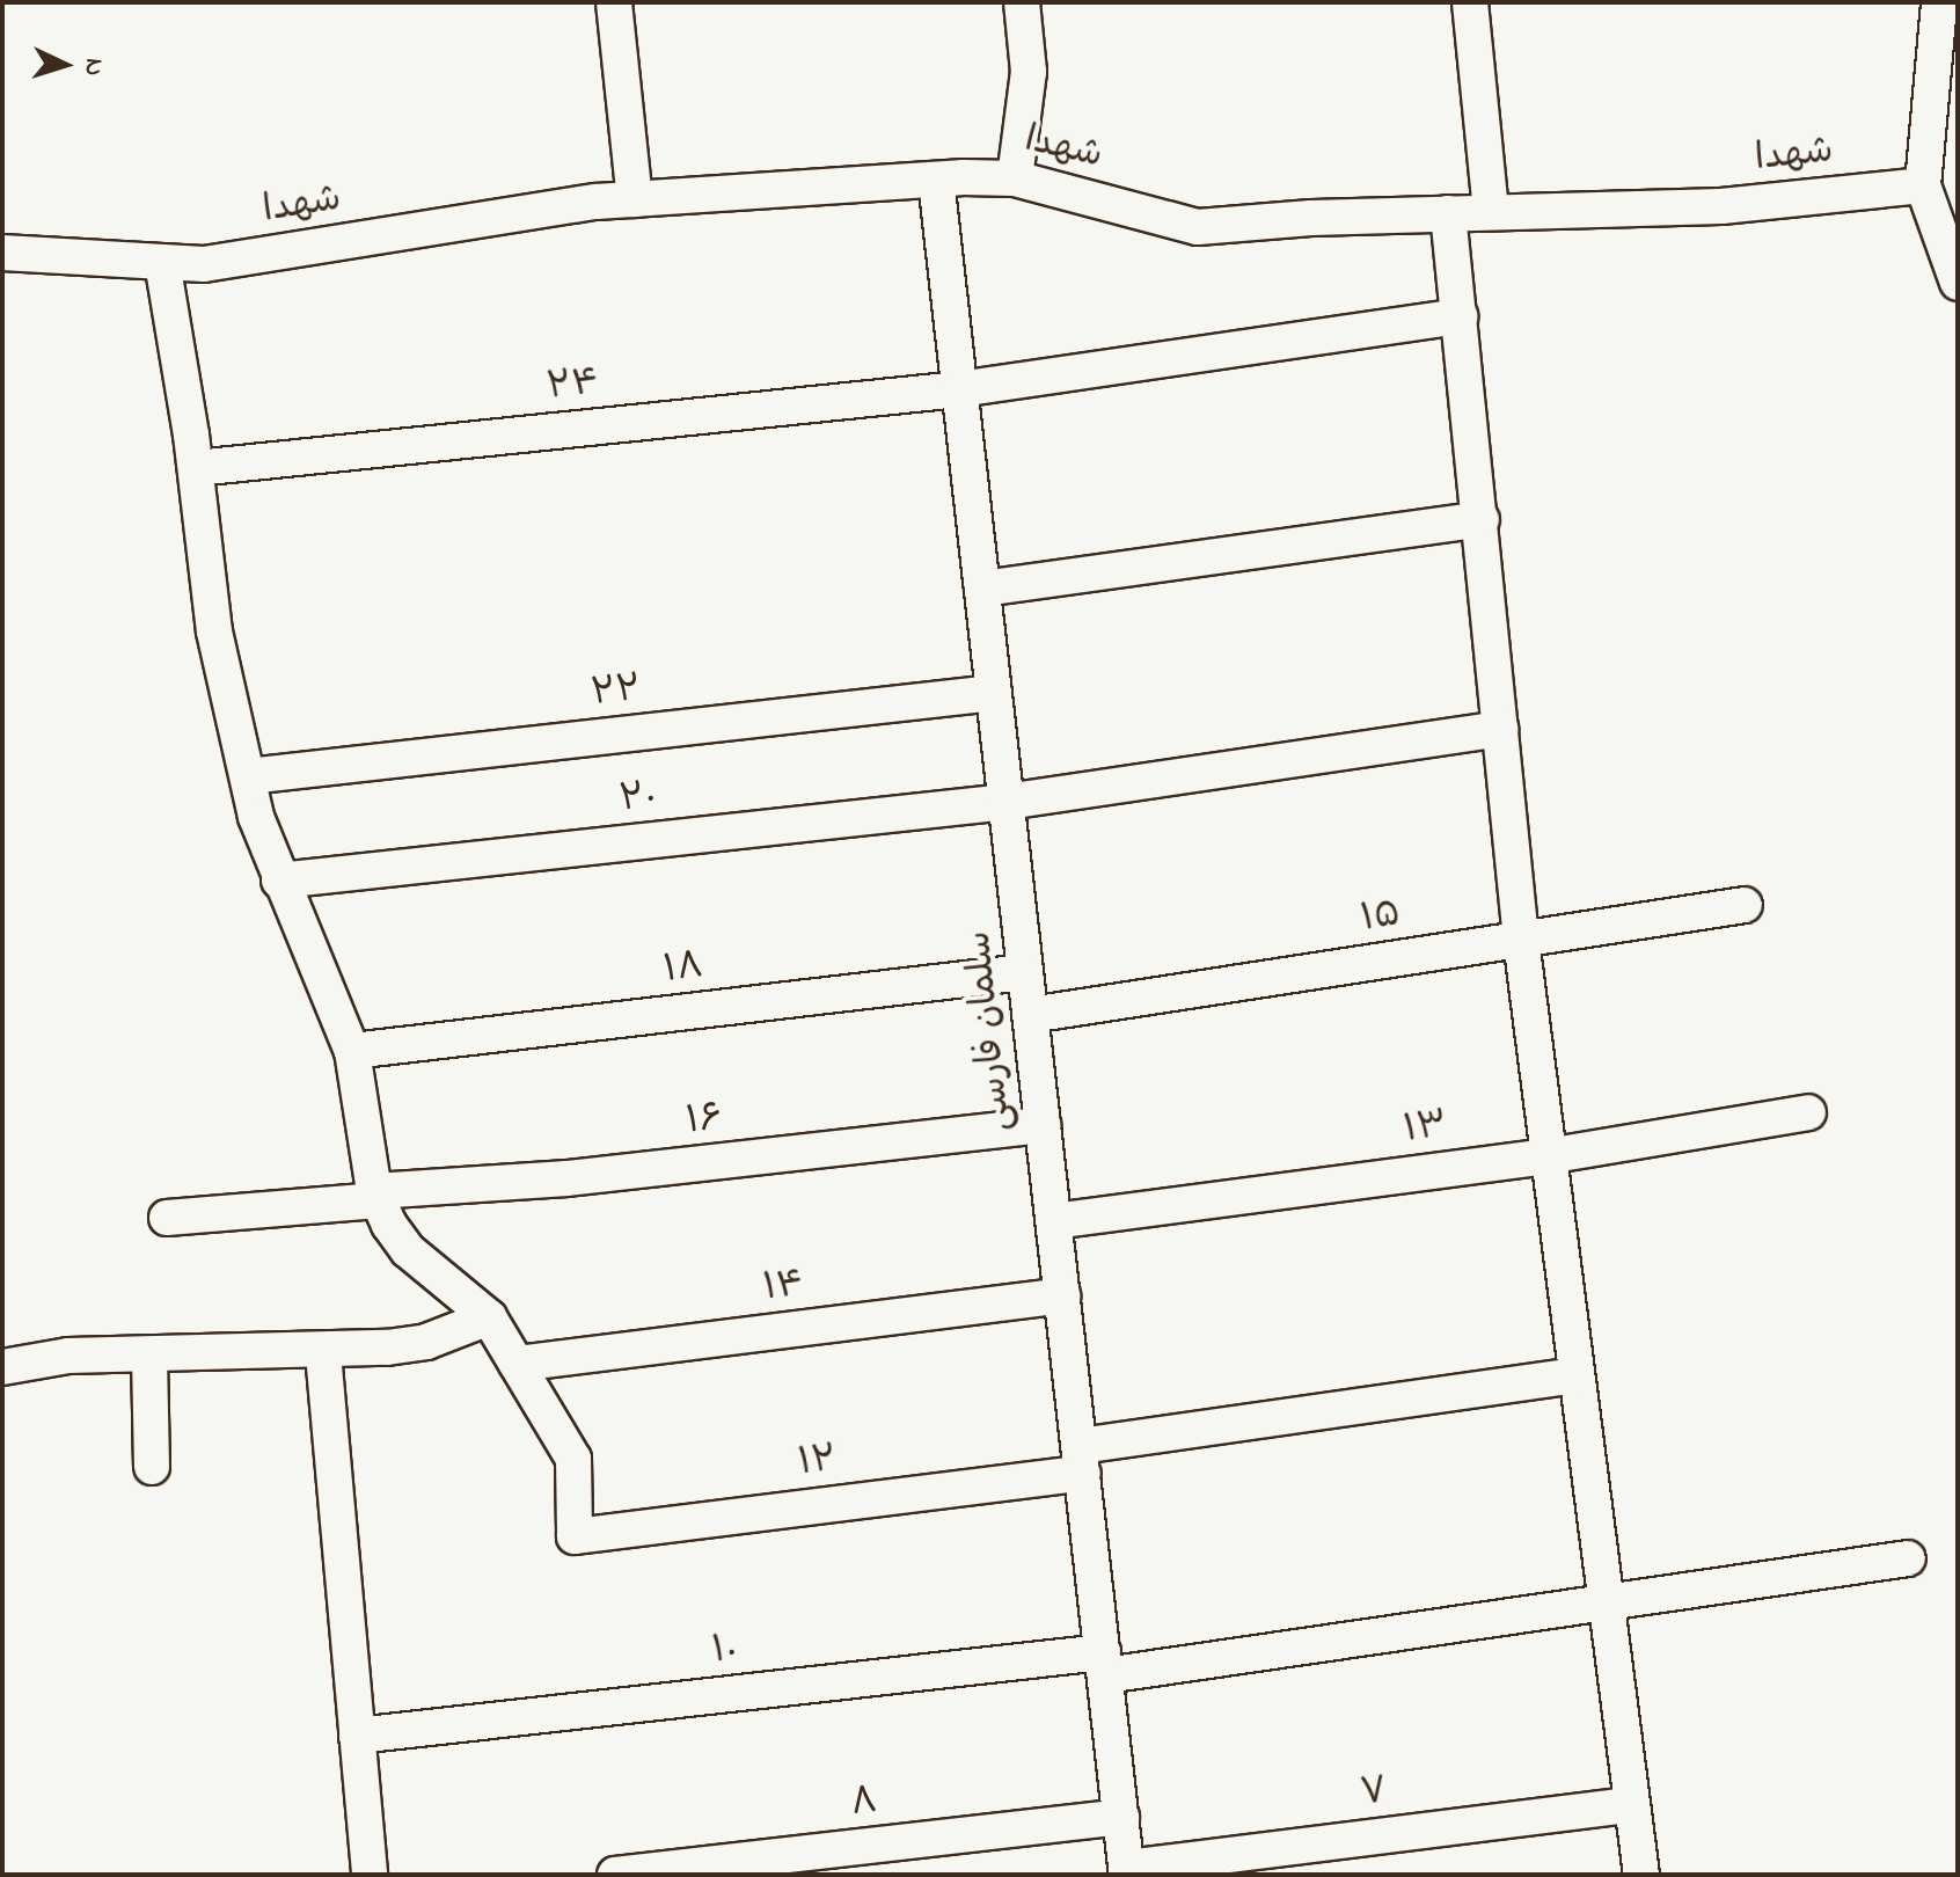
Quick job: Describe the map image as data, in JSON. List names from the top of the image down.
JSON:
{
  "streets": {
    "street": [
      "شهدا",
      "۲۴",
      "۲۲",
      "۲۰",
      "۱۵",
      "۱۸",
      "سلمان فارسی",
      "۱۶",
      "۱۳",
      "۱۴",
      "۱۲",
      "۱۰",
      "۷",
      "۸"
    ]
  },
  "crossings": [
    ["شهدا", "سلمان فارسی"],
    ["۲۴", "سلمان فارسی"],
    ["۲۲", "سلمان فارسی"],
    ["۲۰", "سلمان فارسی"],
    ["۱۵", "سلمان فارسی"],
    ["۱۸", "سلمان فارسی"],
    ["سلمان فارسی", "۱۶"],
    ["سلمان فارسی", "۱۳"],
    ["سلمان فارسی", "۱۴"],
    ["سلمان فارسی", "۱۲"],
    ["سلمان فارسی", "۱۰"],
    ["سلمان فارسی", "۷"],
    ["سلمان فارسی", "۸"],
    ["۱۴", "۱۲"]
  ],
  "north": "right"
}
